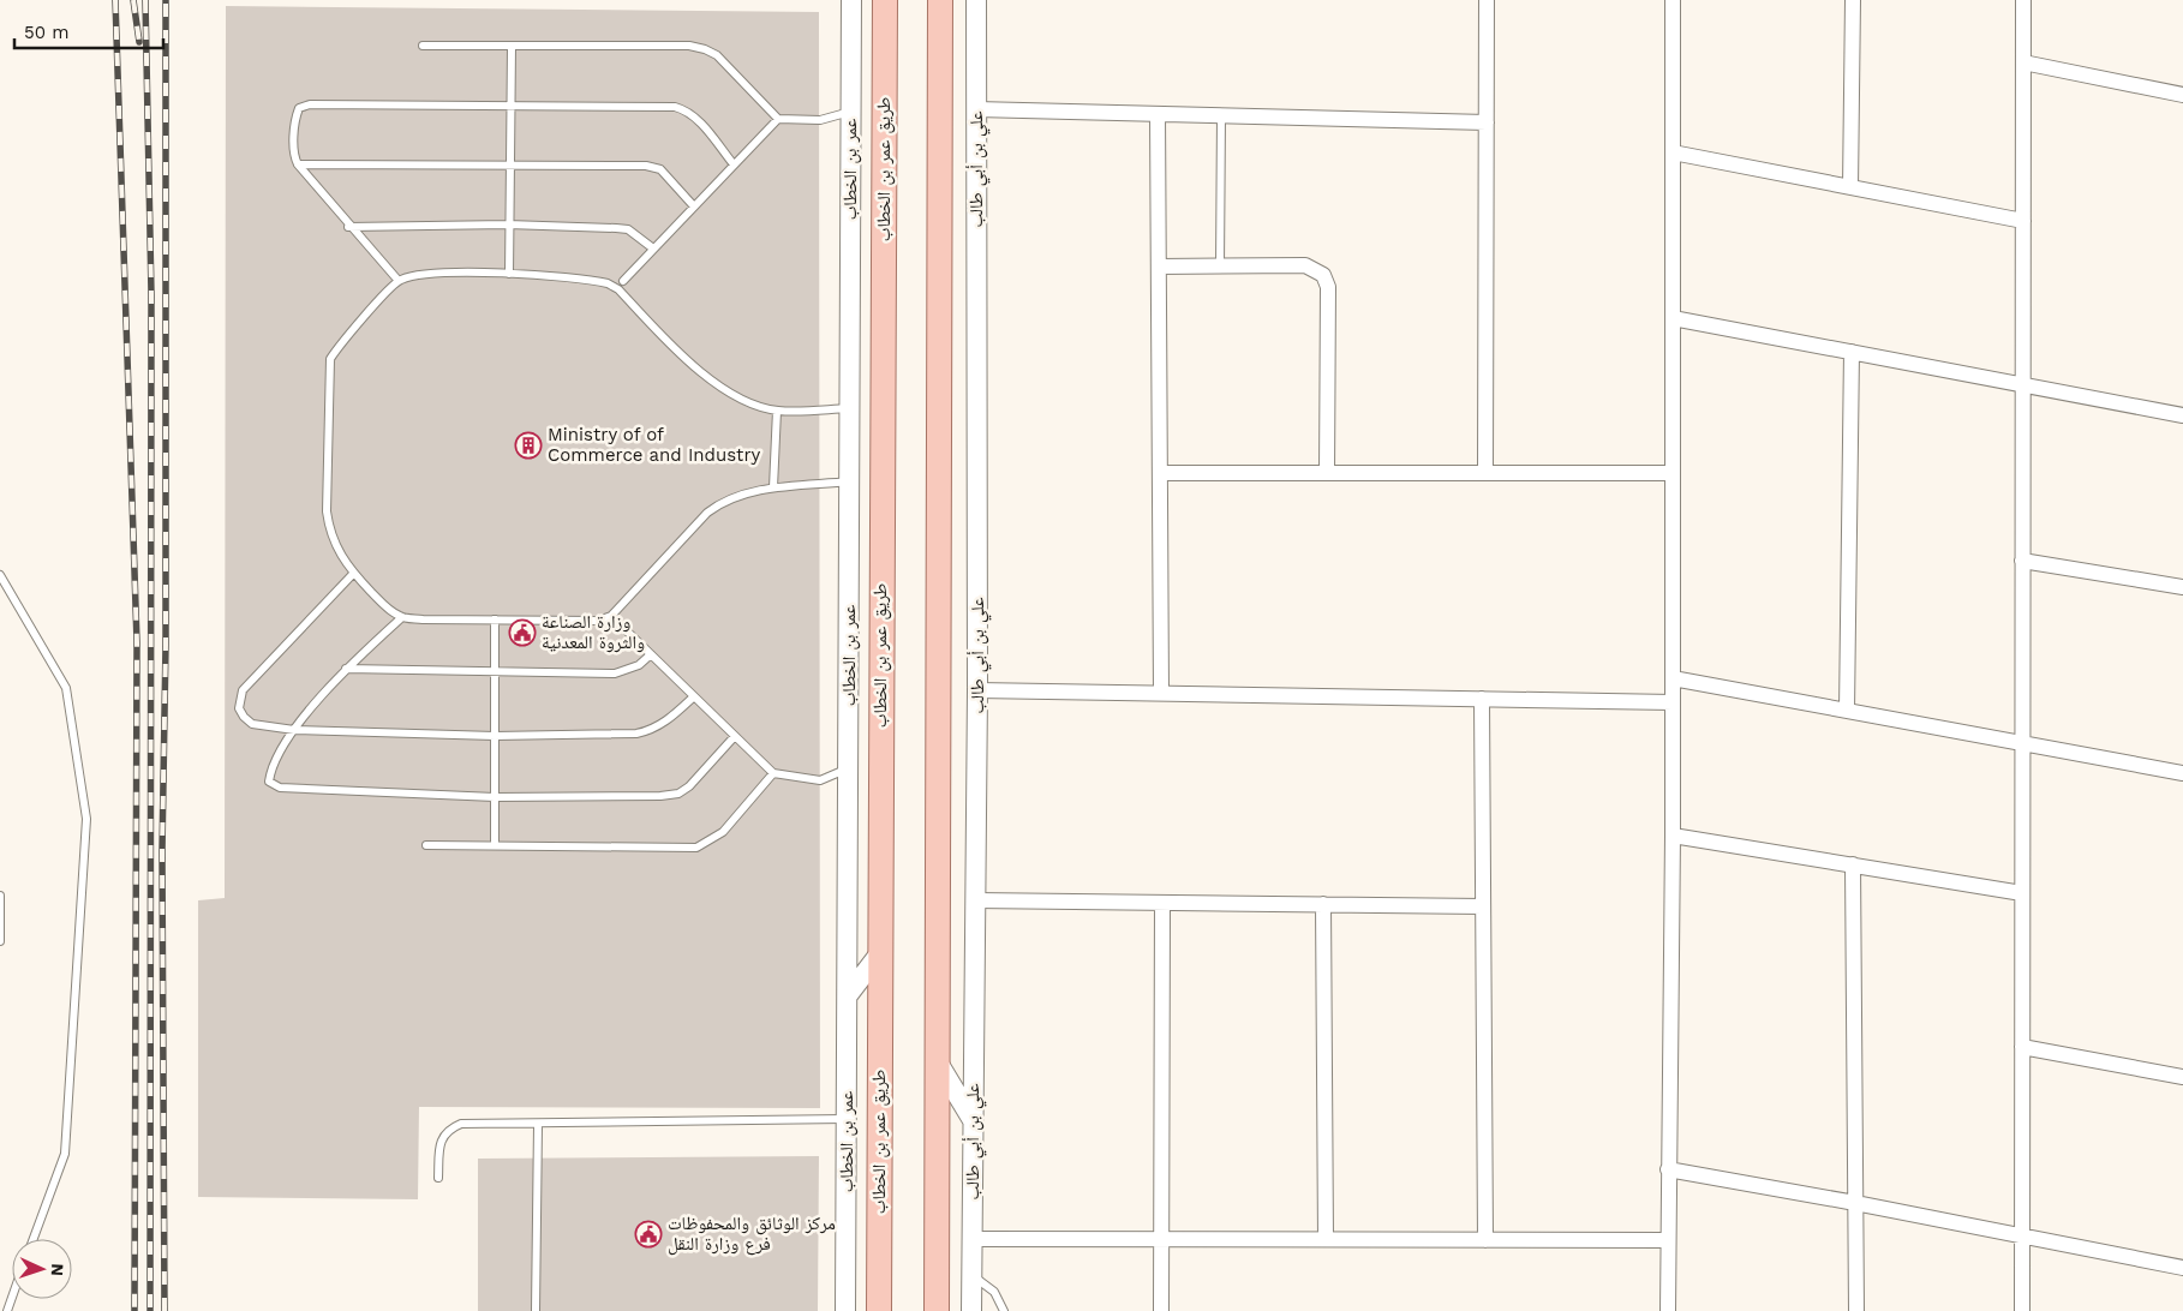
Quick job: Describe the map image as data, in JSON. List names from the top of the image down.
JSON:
{
  "streets": {
    "main road": ["طريق عمر بن الخطاب"],
    "street": ["عمر بن الخطاب", "علي بن أبي طالب"]
  },
  "places": {
    "building": ["Ministry of of Commerce and Industry"],
    "public building": ["وزارة الصناعة والثروة المعدنية", "مركز الوثائق والمحفوظات فرع وزارة النقل"]
  },
  "scale_bar": "50 m",
  "north": "right"
}
